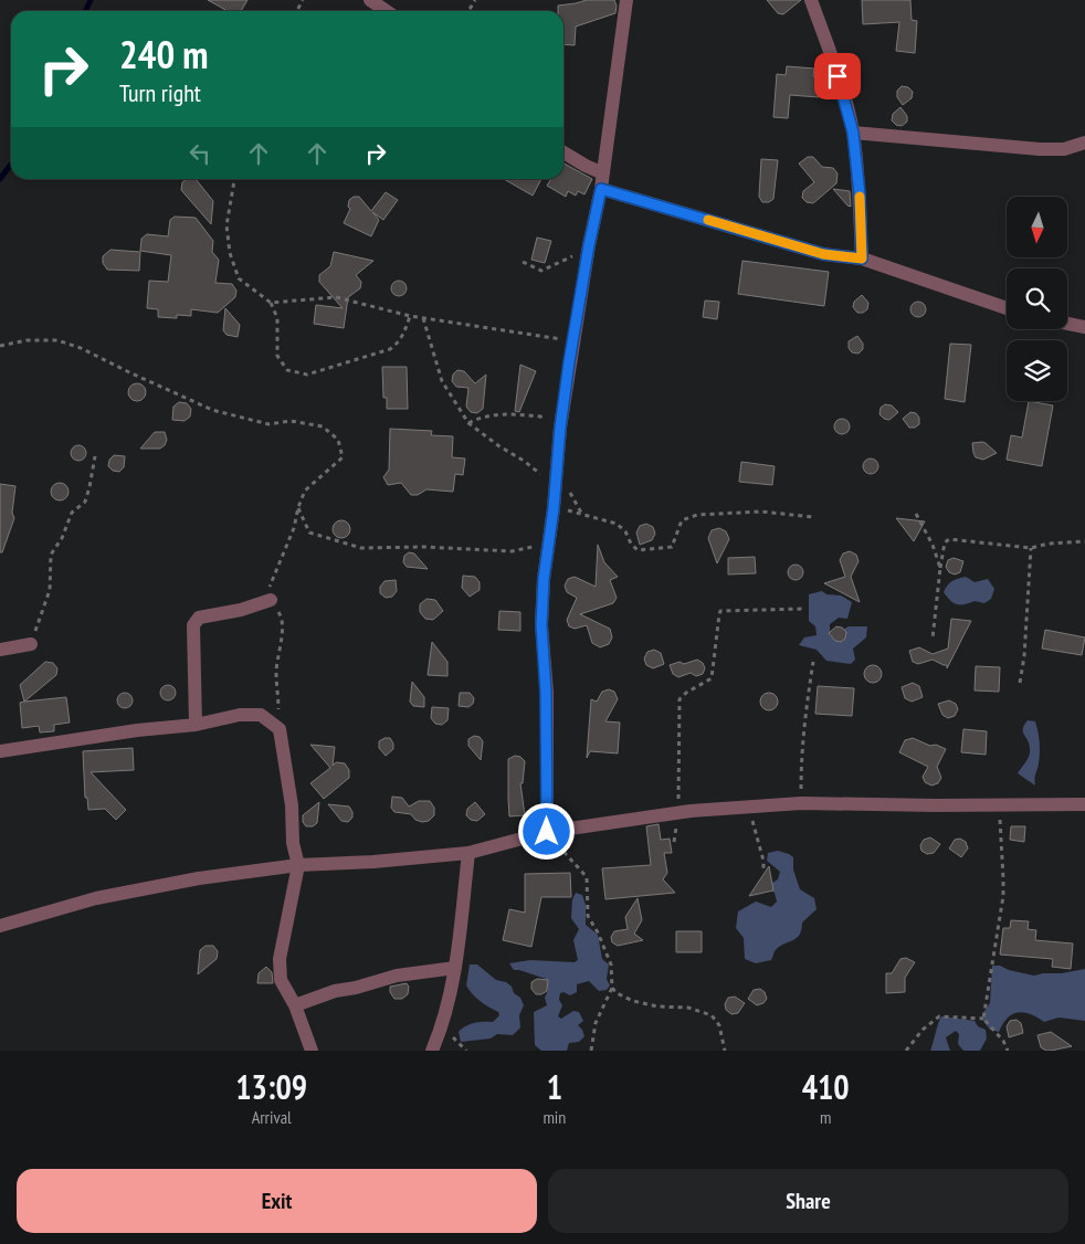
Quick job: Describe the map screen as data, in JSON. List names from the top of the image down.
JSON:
{
  "north": "bottom",
  "page": {
    "turn": ["240 m", "Turn right"],
    "eta": [
      "13:09",
      "Arrival",
      "1",
      "min",
      "410",
      "m"
    ],
    "buttons": ["Exit", "Share"]
  }
}
